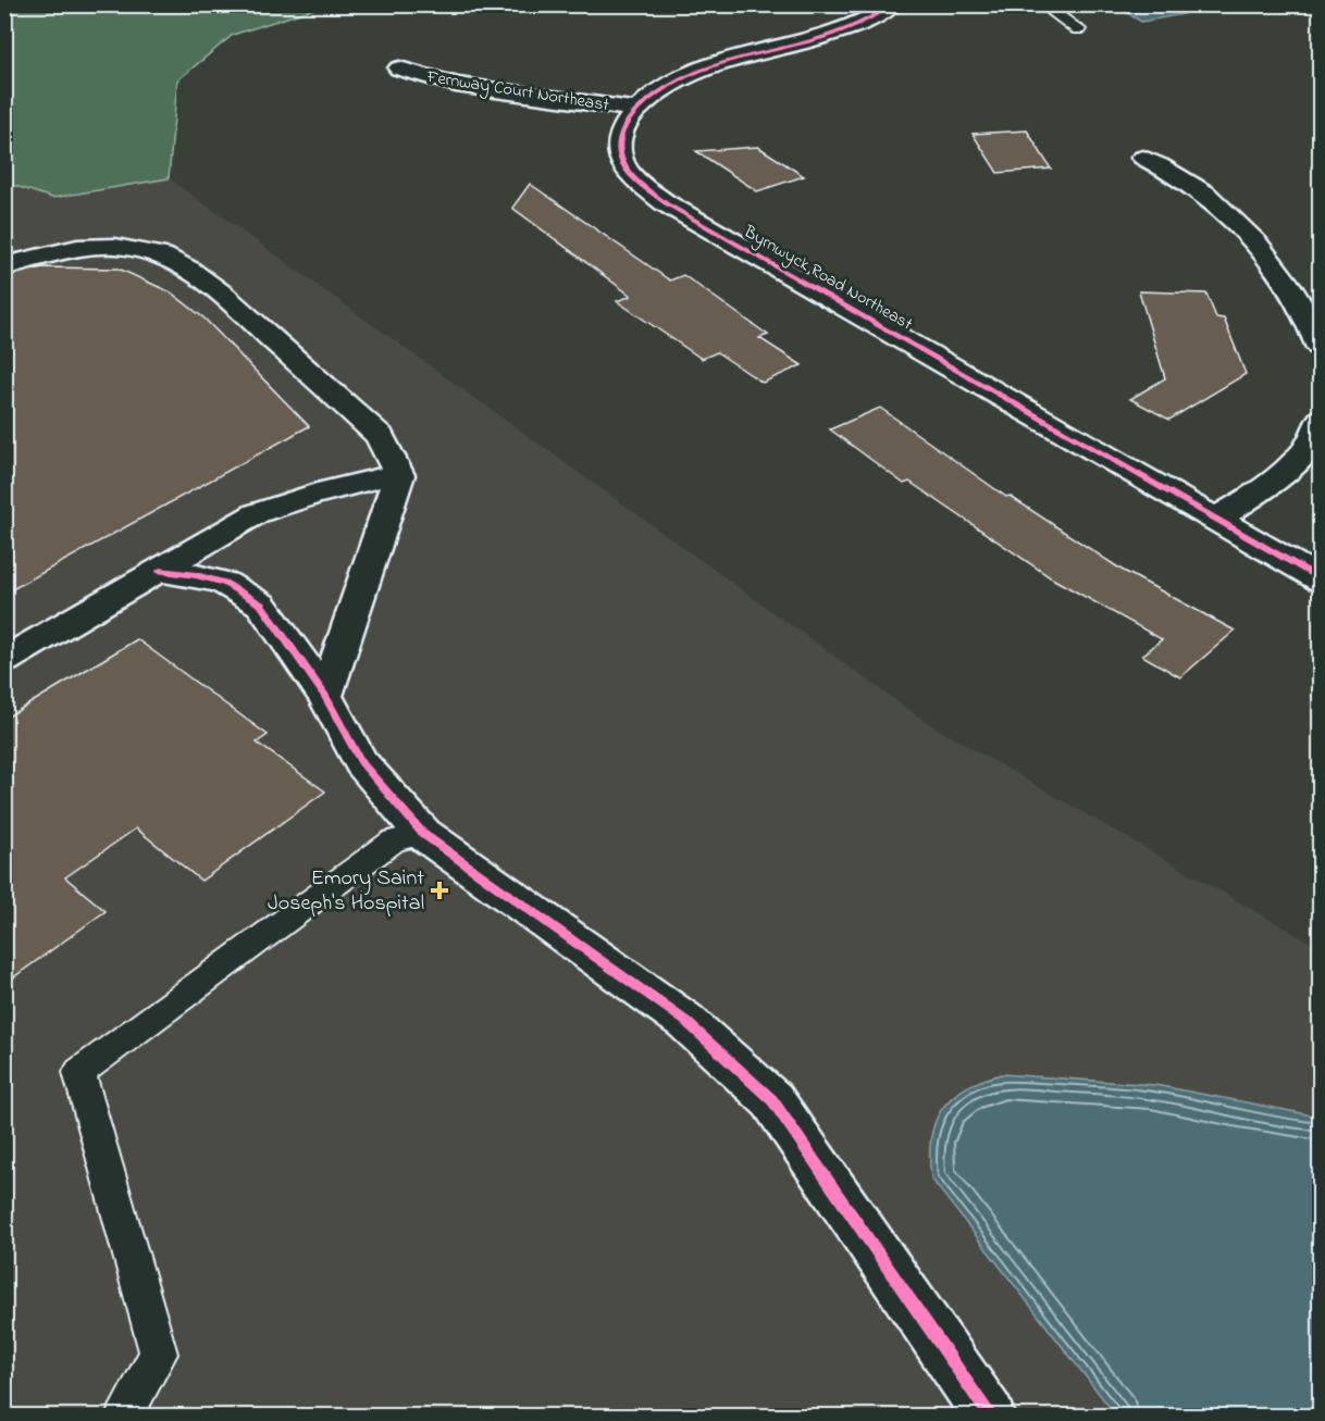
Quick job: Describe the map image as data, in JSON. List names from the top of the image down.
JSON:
{
  "streets": {
    "street": ["Fernway Court Northeast", "Byrnwyck Road Northeast"]
  },
  "crossings": [
    ["Fernway Court Northeast", "Byrnwyck Road Northeast"]
  ],
  "places": {
    "health": ["Emory Saint Joseph's Hospital"]
  }
}
